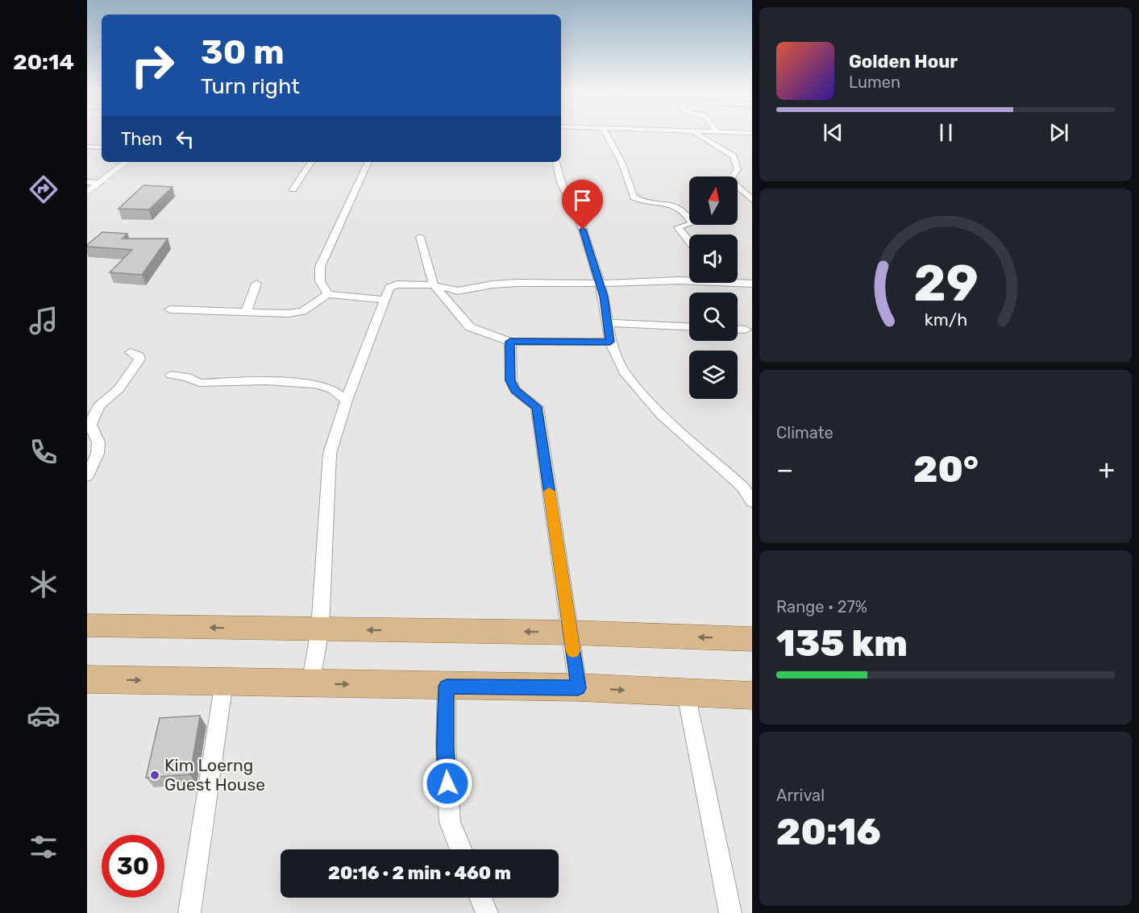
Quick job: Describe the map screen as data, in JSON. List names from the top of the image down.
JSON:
{
  "places": ["Kim Loerng Guest House"],
  "north": "top",
  "page": {
    "tabs": "20:14",
    "turn": ["30 m", "Turn right"],
    "song": ["Golden Hour", "Lumen"],
    "then": "Then",
    "tile": [
      "Climate",
      ["Range · 27%", "135 km"],
      ["Arrival", "20:16"]
    ],
    "heat": ["−", "20°", "+"],
    "limit": "30",
    "trip": "20:16 · 2 min · 460 m",
    "gauge": ["29", "km/h"]
  }
}
